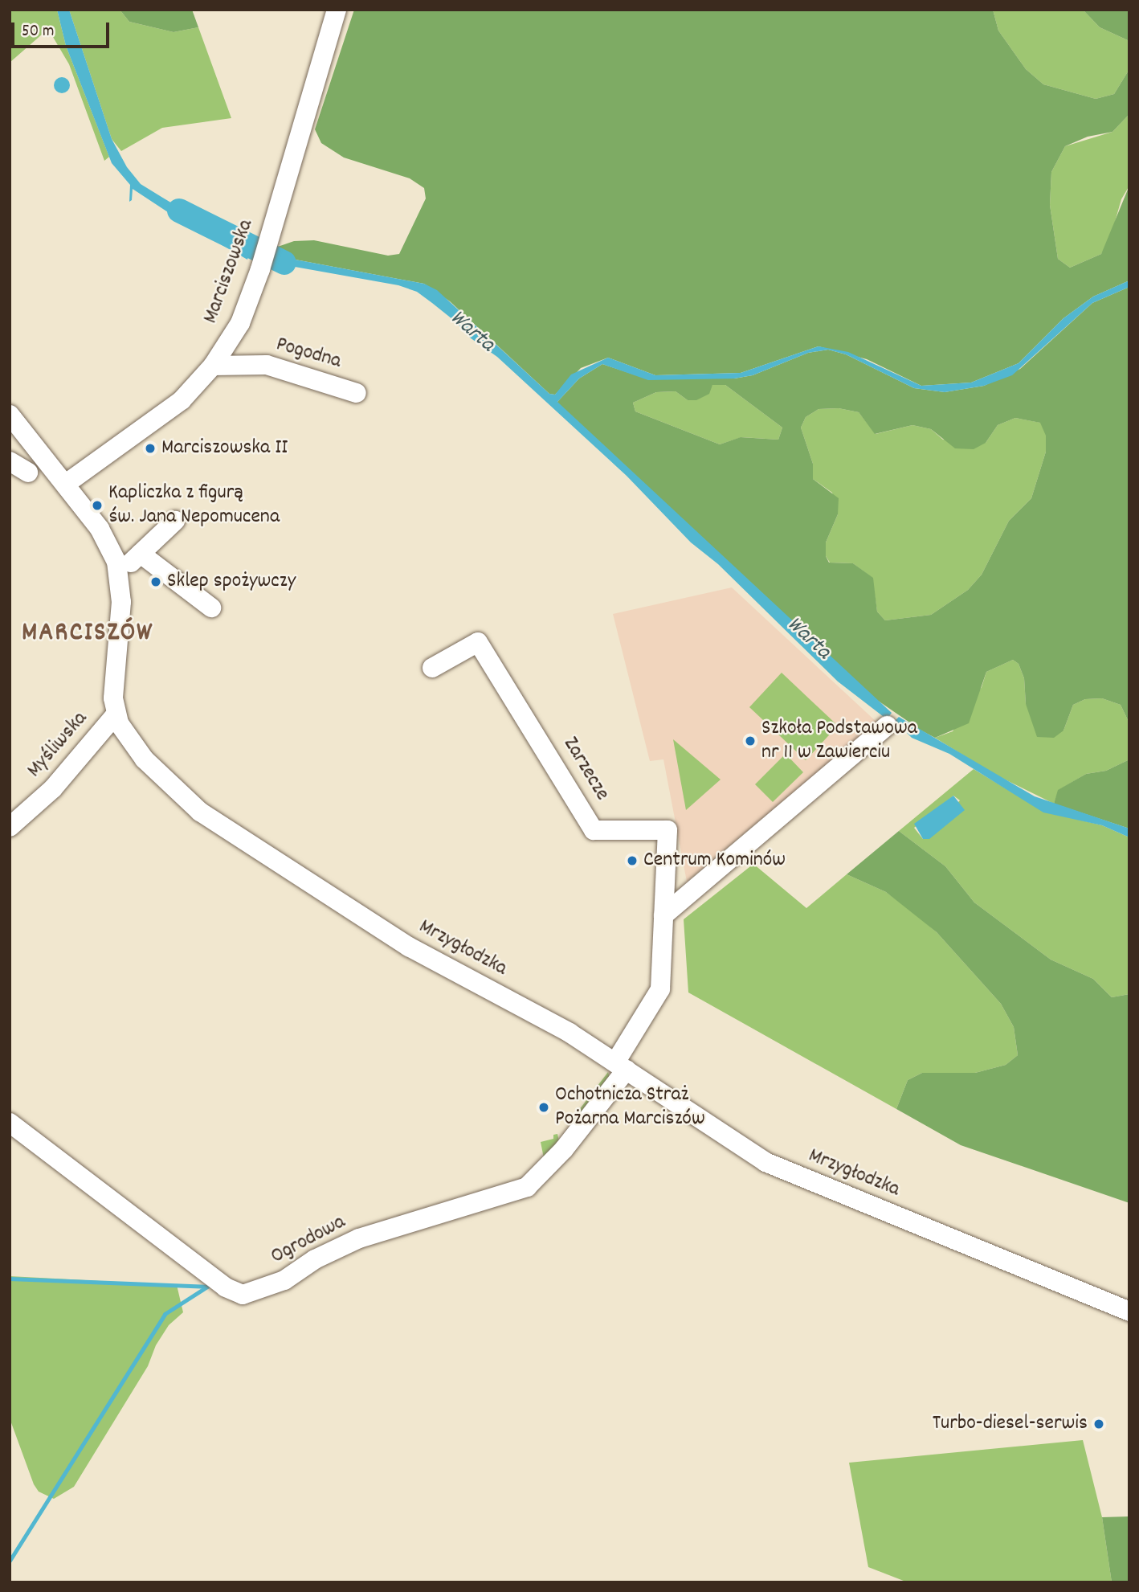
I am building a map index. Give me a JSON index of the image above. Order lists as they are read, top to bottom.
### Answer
{
  "streets": {
    "street": [
      "Marciszowska",
      "Pogodna",
      "Myśliwska",
      "Zarzecze",
      "Mrzygłodzka",
      "Ogrodowa"
    ]
  },
  "crossings": [
    ["Marciszowska", "Pogodna"],
    ["Marciszowska", "Mrzygłodzka"],
    ["Myśliwska", "Mrzygłodzka"],
    ["Mrzygłodzka", "Ogrodowa"]
  ],
  "districts": ["MARCISZÓW"],
  "water": ["Warta"],
  "places": [
    "Marciszowska II",
    "Kapliczka z figurą św. Jana Nepomucena",
    "Sklep spożywczy",
    "Szkoła Podstawowa nr 11 w Zawierciu",
    "Centrum Kominów",
    "Ochotnicza Straż Pożarna Marciszów",
    "Turbo-diesel-serwis"
  ],
  "scale_bar": "50 m"
}
